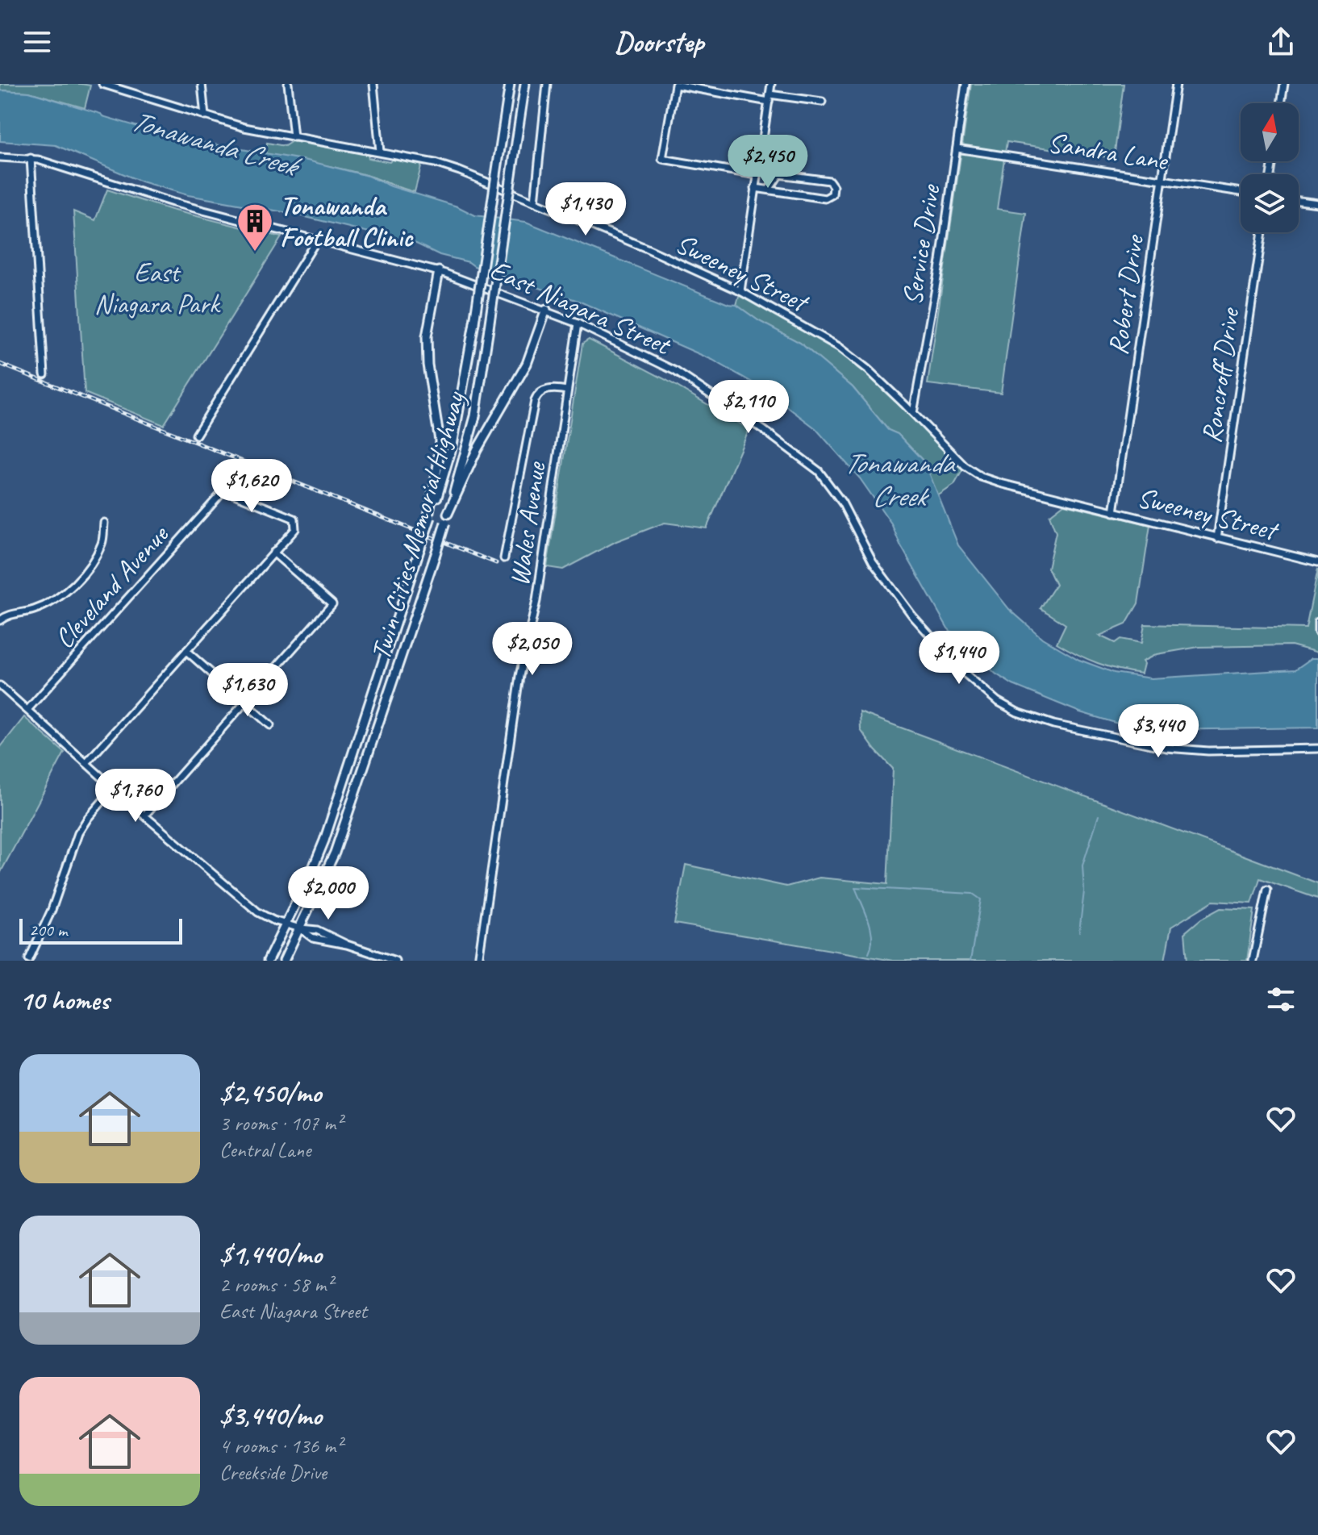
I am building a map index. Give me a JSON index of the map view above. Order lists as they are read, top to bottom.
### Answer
{
  "streets": {
    "main road": ["Twin Cities Memorial Highway"],
    "street": [
      "Sandra Lane",
      "Service Drive",
      "Sweeney Street",
      "Robert Drive",
      "East Niagara Street",
      "Roncroff Drive",
      "Wales Avenue",
      "Cleveland Avenue"
    ]
  },
  "crossings": [
    ["Sandra Lane", "Service Drive"],
    ["Sandra Lane", "Robert Drive"],
    ["Service Drive", "Sweeney Street"],
    ["Sweeney Street", "Robert Drive"],
    ["Sweeney Street", "Roncroff Drive"],
    ["East Niagara Street", "Wales Avenue"]
  ],
  "water": ["Tonawanda Creek"],
  "parks": ["East Niagara Park"],
  "places": {
    "building": ["Tonawanda Football Clinic"]
  },
  "scale_bar": "200 m",
  "north": "top",
  "page": {
    "header": "Doorstep",
    "price": [
      "$2,450",
      "$1,430",
      "$2,110",
      "$1,620",
      "$2,050",
      "$1,440",
      "$1,630",
      "$3,440",
      "$1,760",
      "$2,000"
    ],
    "scale": "200 m",
    "heading": "10 homes",
    "list": [
      {
        "name": "$2,450/mo",
        "note": "3 rooms · 107 m² · Central Lane"
      },
      {
        "name": "$1,440/mo",
        "note": "2 rooms · 58 m² · East Niagara Street"
      },
      {
        "name": "$3,440/mo",
        "note": "4 rooms · 136 m² · Creekside Drive"
      }
    ]
  }
}
